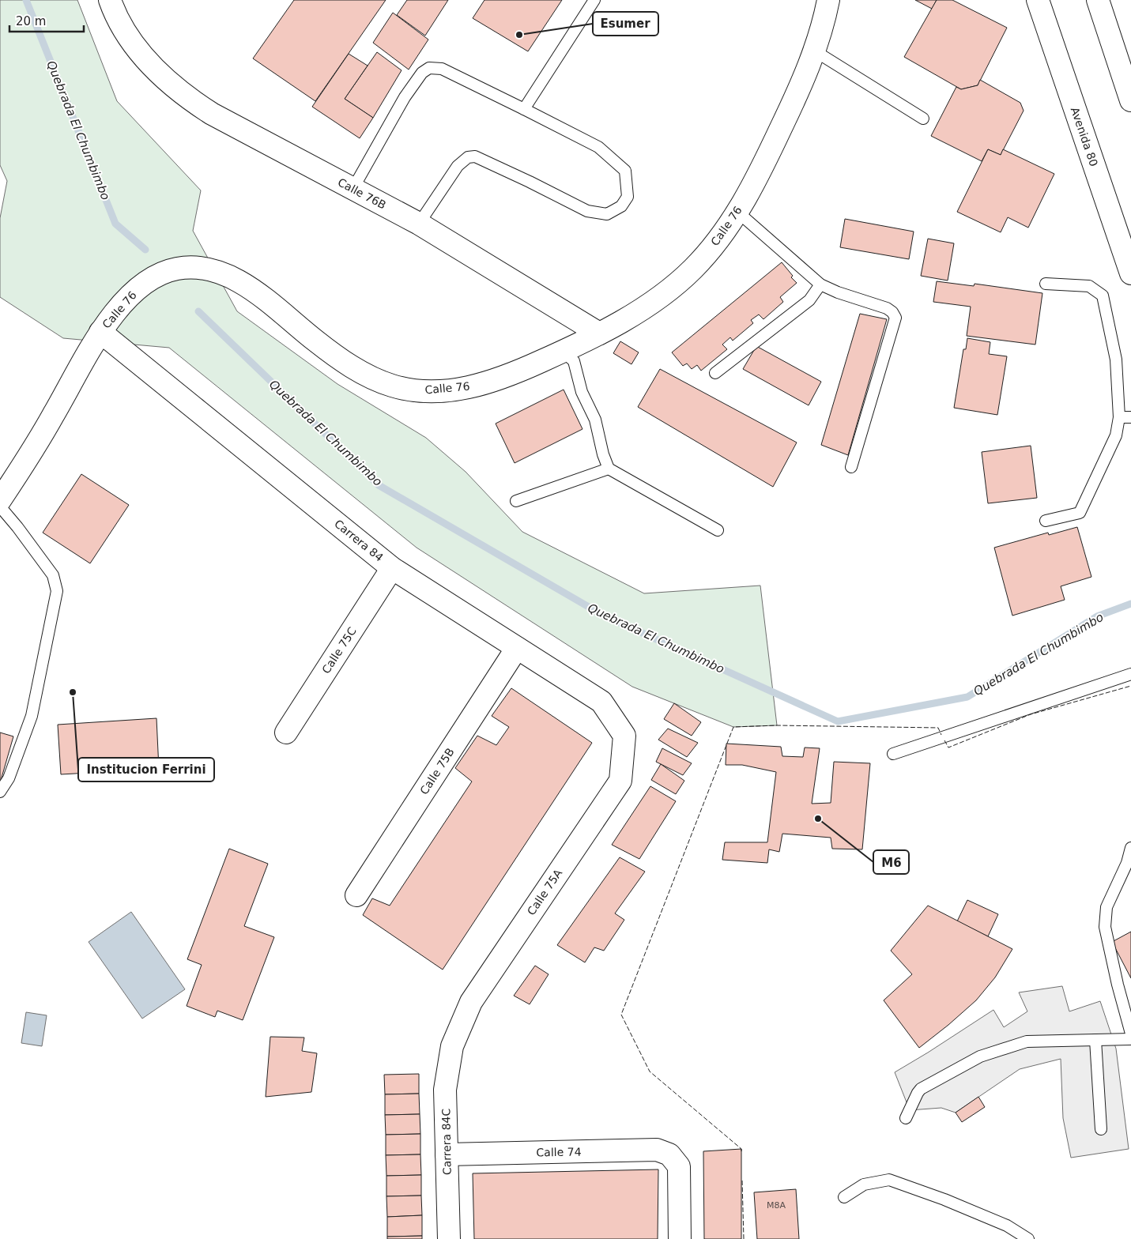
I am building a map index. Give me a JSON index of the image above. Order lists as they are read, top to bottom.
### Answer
{
  "streets": {
    "street": [
      "Avenida 80",
      "Calle 76B",
      "Calle 76",
      "Carrera 84",
      "Calle 75C",
      "Calle 75B",
      "Calle 75A",
      "Carrera 84C",
      "Calle 74"
    ]
  },
  "crossings": [
    ["Calle 76B", "Calle 76"],
    ["Calle 76", "Carrera 84"],
    ["Carrera 84", "Calle 75C"],
    ["Carrera 84", "Calle 75B"],
    ["Carrera 84", "Calle 75A"],
    ["Calle 75A", "Carrera 84C"],
    ["Carrera 84C", "Calle 74"]
  ],
  "water": ["Quebrada El Chumbimbo"],
  "places": ["Esumer", "Institucion Ferrini", "M6"],
  "house_numbers": ["M8A"],
  "scale_bar": "20 m"
}
